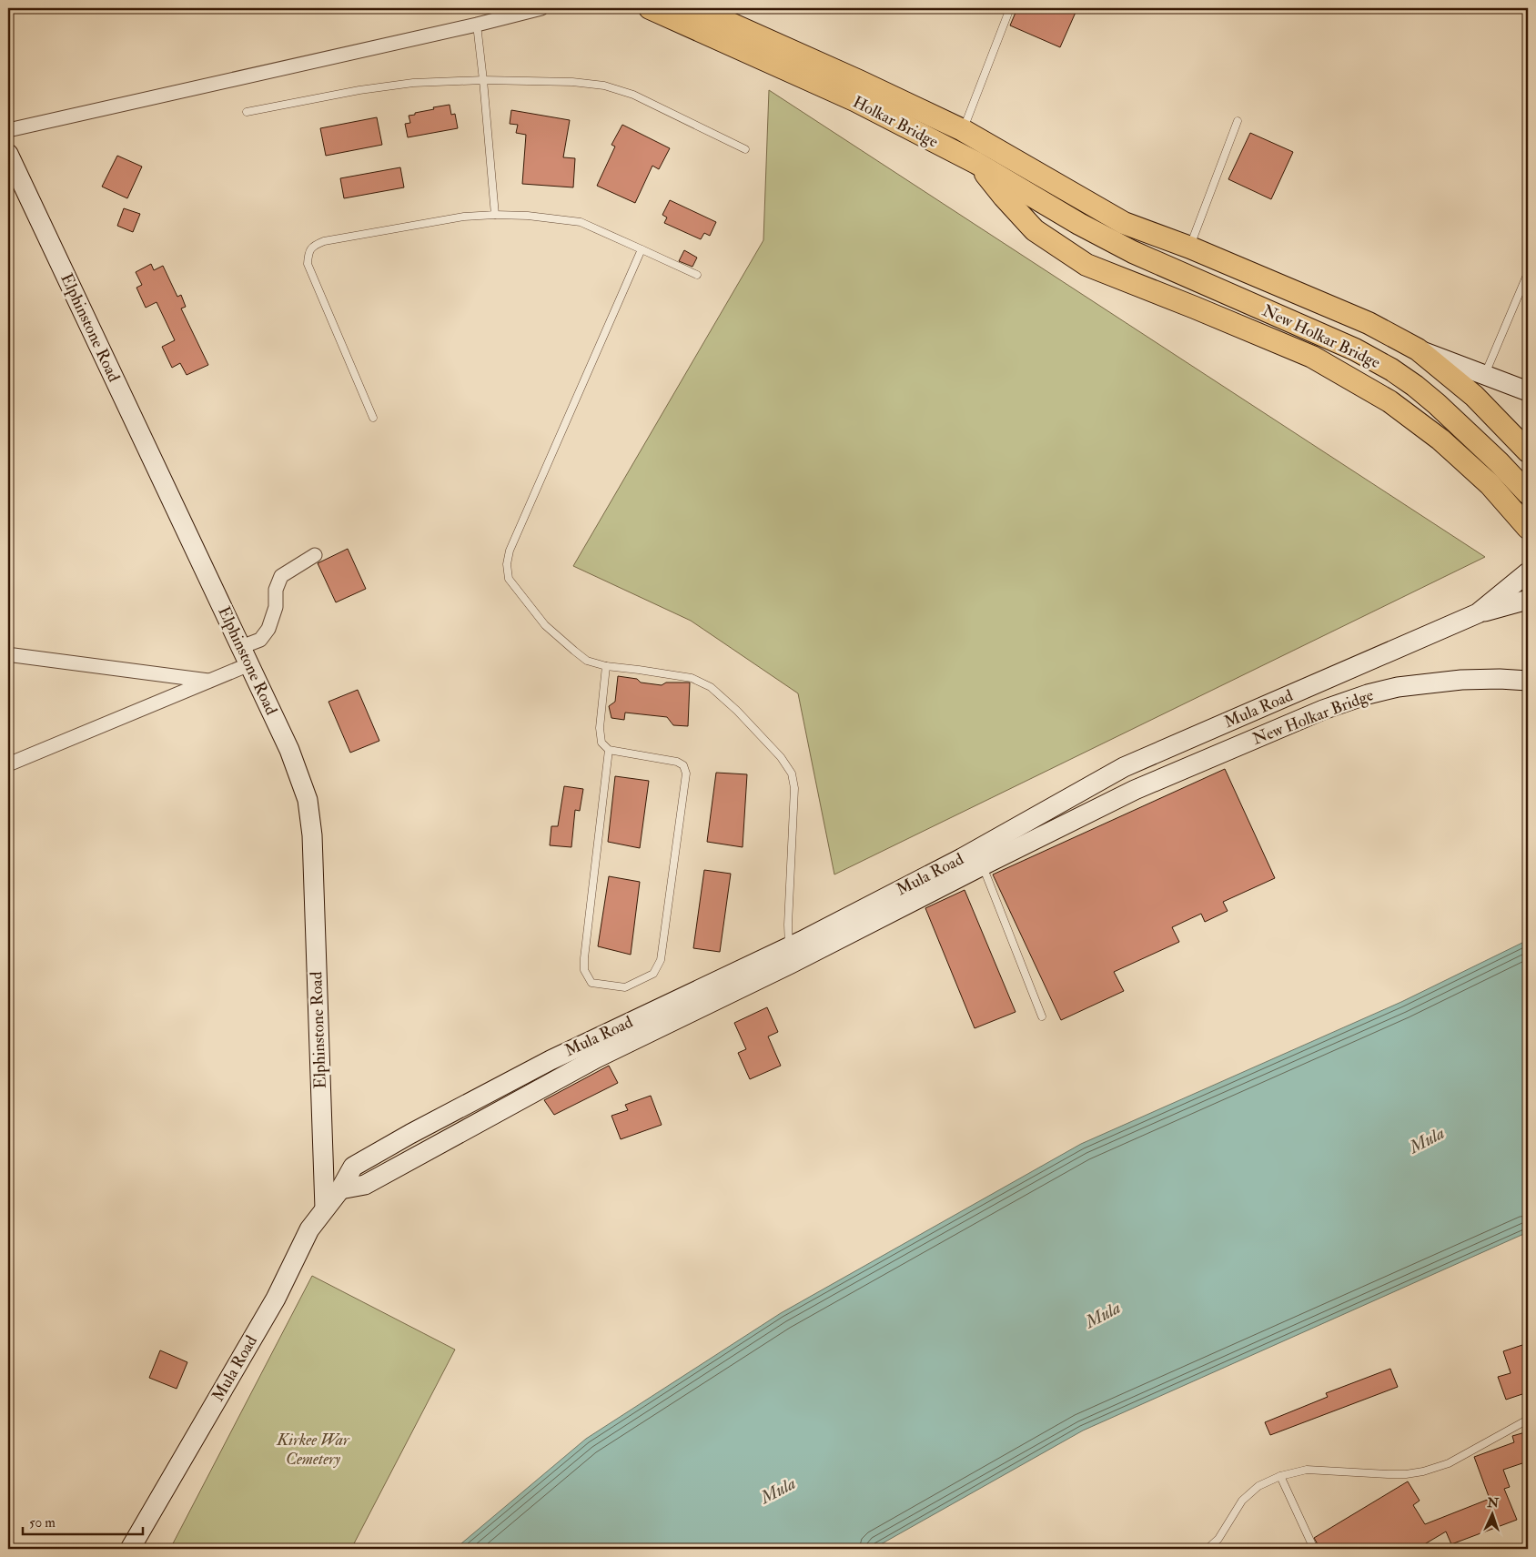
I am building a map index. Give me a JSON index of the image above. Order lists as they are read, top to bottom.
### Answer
{
  "streets": {
    "main road": [
      "Holkar Bridge",
      "Elphinstone Road",
      "New Holkar Bridge",
      "Mula Road"
    ]
  },
  "crossings": [
    ["Holkar Bridge", "New Holkar Bridge"],
    ["Elphinstone Road", "Mula Road"],
    ["New Holkar Bridge", "Mula Road"]
  ],
  "water": ["Mula"],
  "parks": ["Kirkee War Cemetery"],
  "scale_bar": "50 m",
  "north": "top"
}
